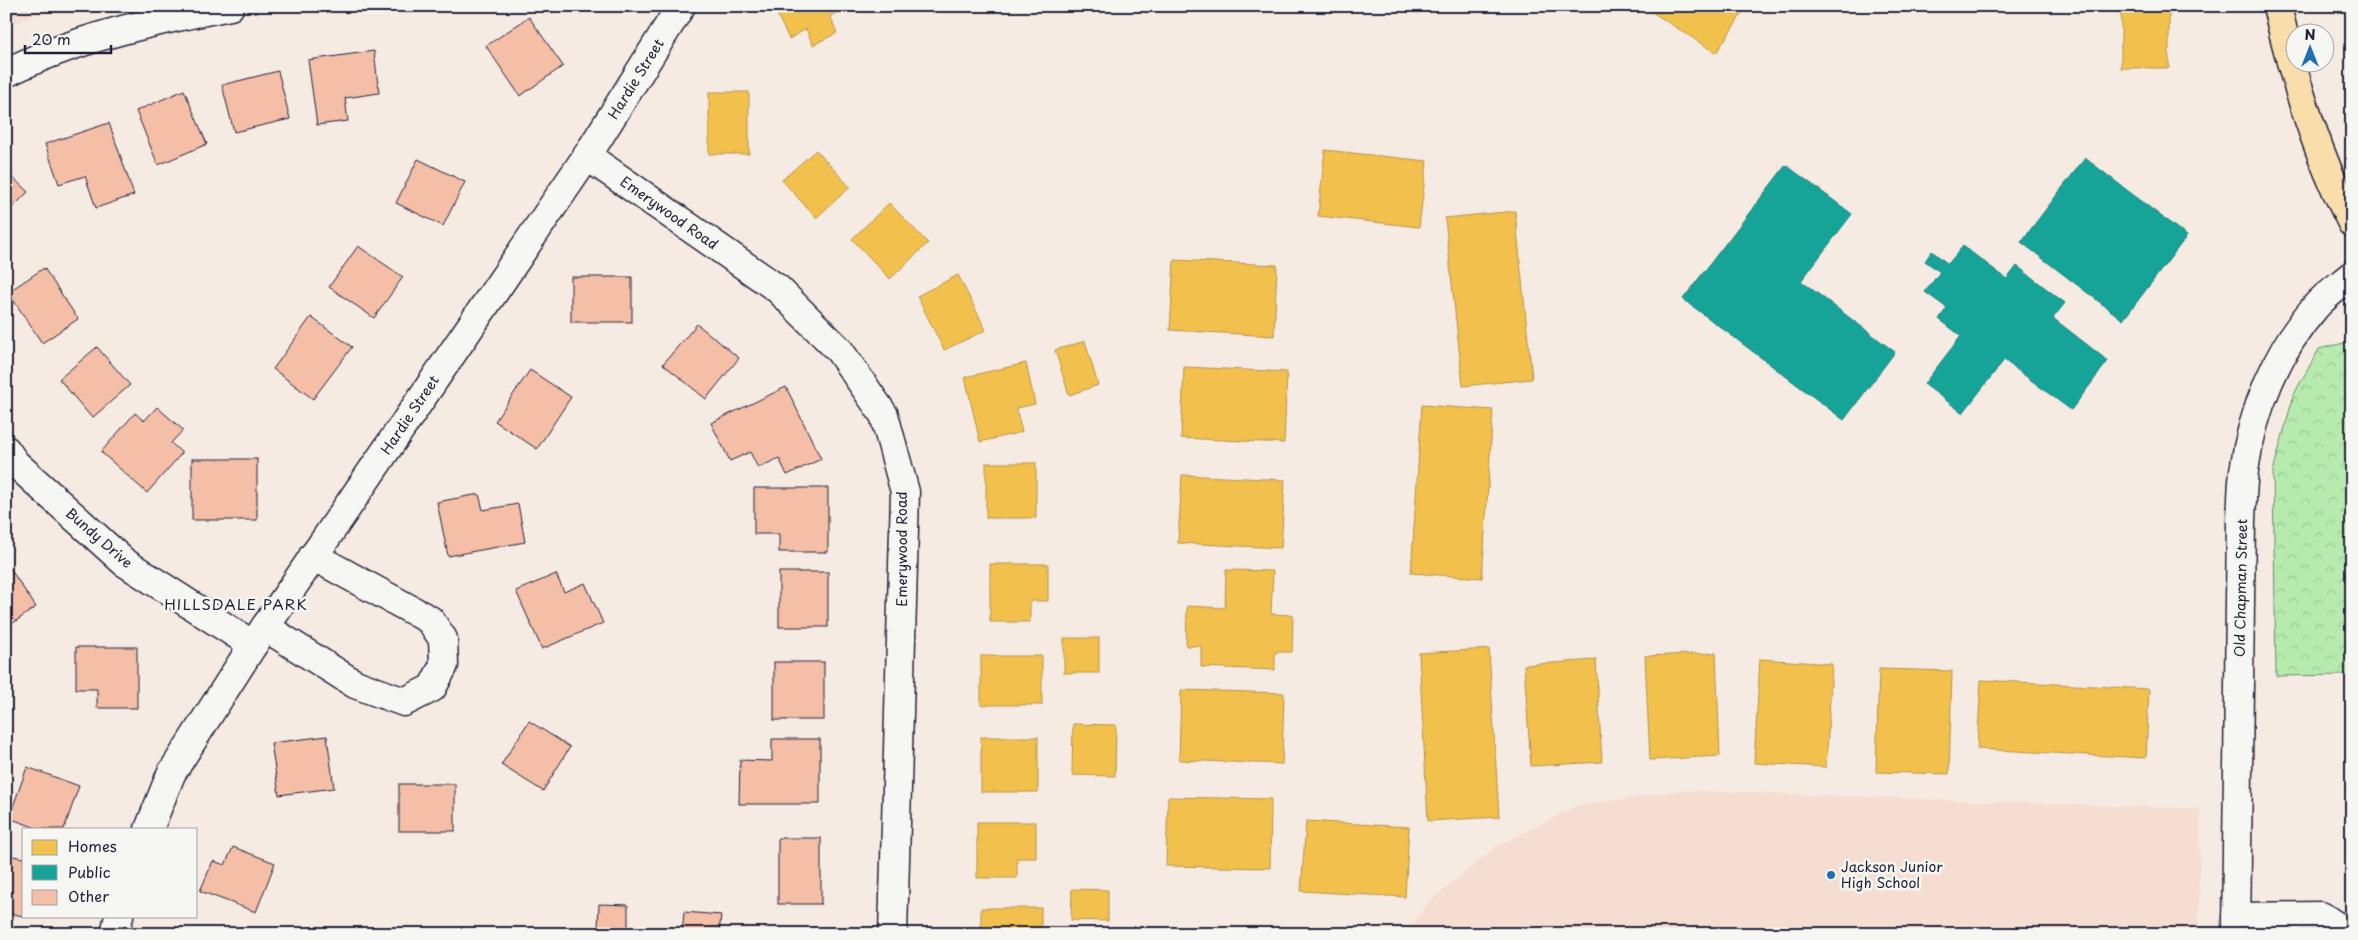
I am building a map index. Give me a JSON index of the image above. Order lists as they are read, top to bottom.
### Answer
{
  "streets": {
    "street": [
      "Hardie Street",
      "Emerywood Road",
      "Bundy Drive",
      "Old Chapman Street"
    ]
  },
  "crossings": [
    ["Hardie Street", "Emerywood Road"],
    ["Hardie Street", "Bundy Drive"]
  ],
  "districts": ["HILLSDALE PARK"],
  "places": ["Jackson Junior High School"],
  "legend": ["Homes", "Public", "Other"],
  "scale_bar": "20 m",
  "north": "top"
}
